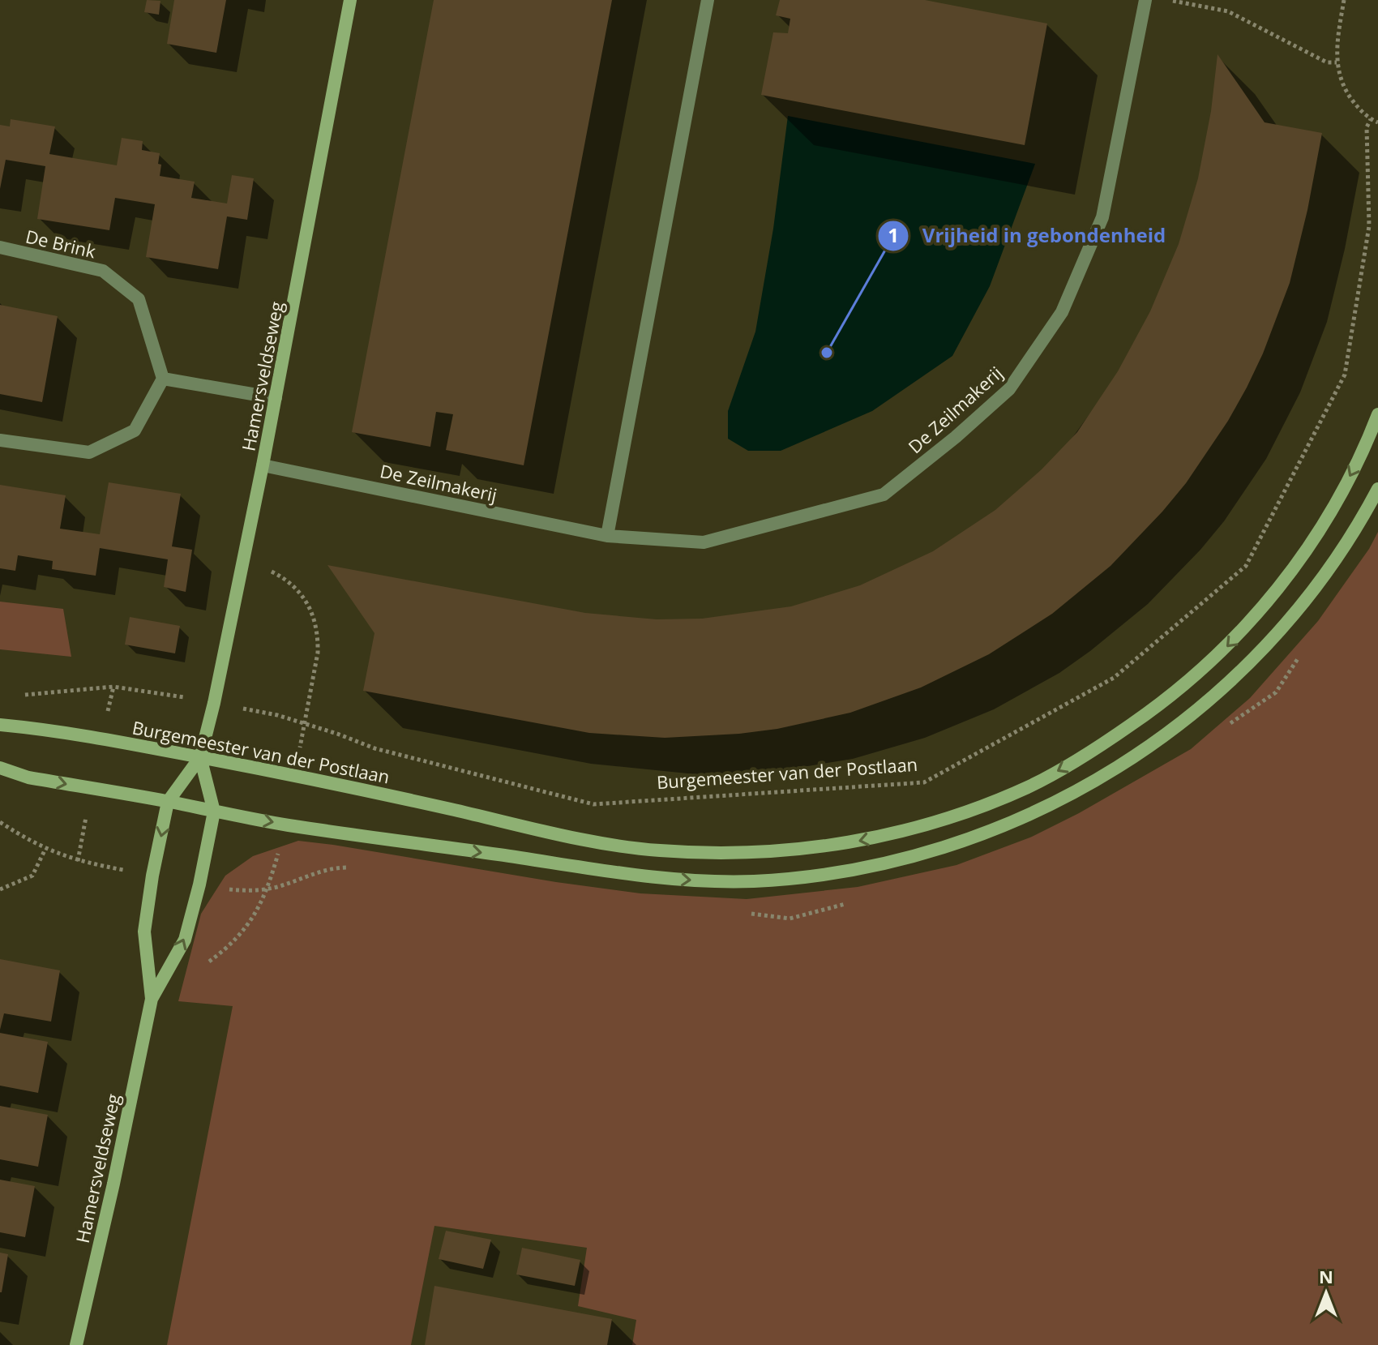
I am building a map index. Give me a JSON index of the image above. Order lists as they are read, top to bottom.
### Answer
{
  "streets": {
    "street": [
      "De Brink",
      "Hamersveldseweg",
      "De Zeilmakerij",
      "Burgemeester van der Postlaan"
    ]
  },
  "crossings": [
    ["Hamersveldseweg", "De Zeilmakerij"],
    ["Hamersveldseweg", "Burgemeester van der Postlaan"]
  ],
  "one_way": ["Burgemeester van der Postlaan"],
  "places": ["Vrijheid in gebondenheid"],
  "north": "top"
}
